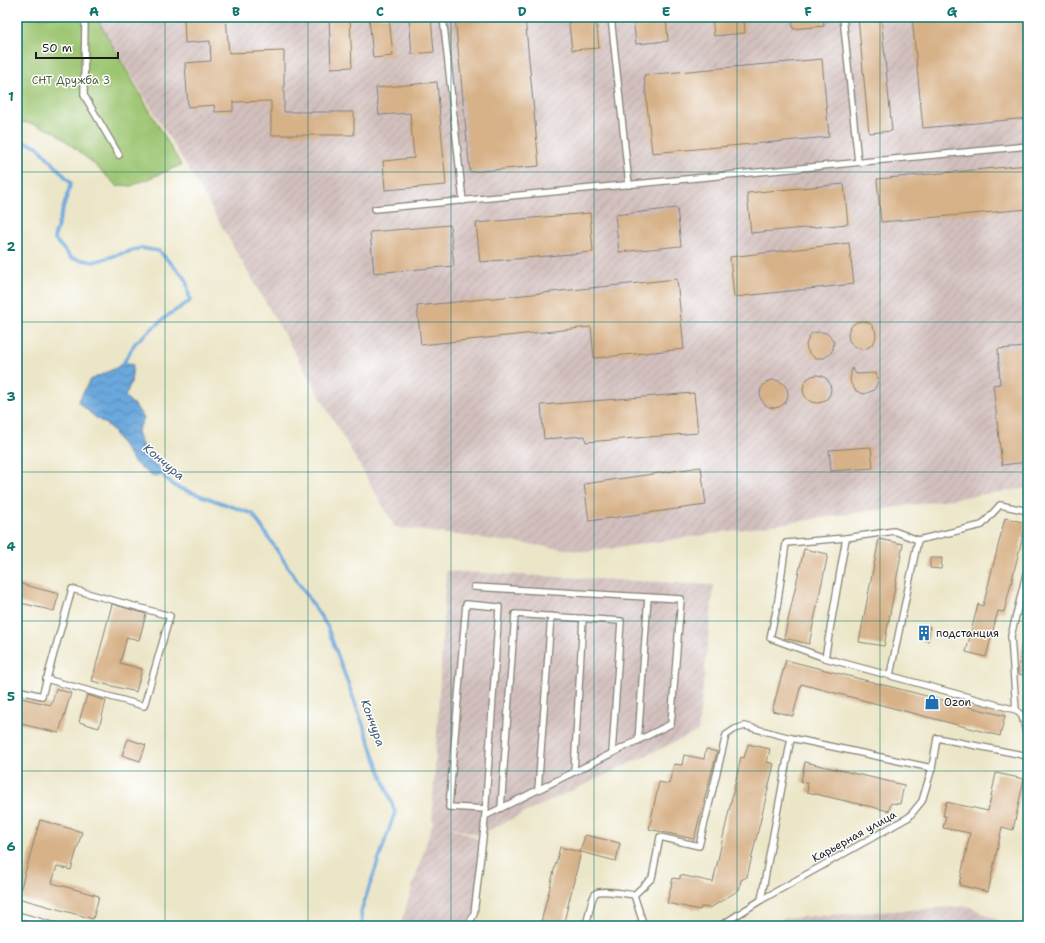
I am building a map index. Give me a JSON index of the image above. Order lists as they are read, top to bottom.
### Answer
{
  "streets": {
    "lane": ["Карьерная улица"]
  },
  "water": ["Кончура"],
  "parks": ["СНТ Дружба 3"],
  "places": {
    "building": ["подстанция"],
    "shop": ["Ozon"]
  },
  "scale_bar": "50 m",
  "grid": {
    "columns": [
      "A",
      "B",
      "C",
      "D",
      "E",
      "F",
      "G"
    ],
    "rows": [
      "1",
      "2",
      "3",
      "4",
      "5",
      "6"
    ]
  }
}
